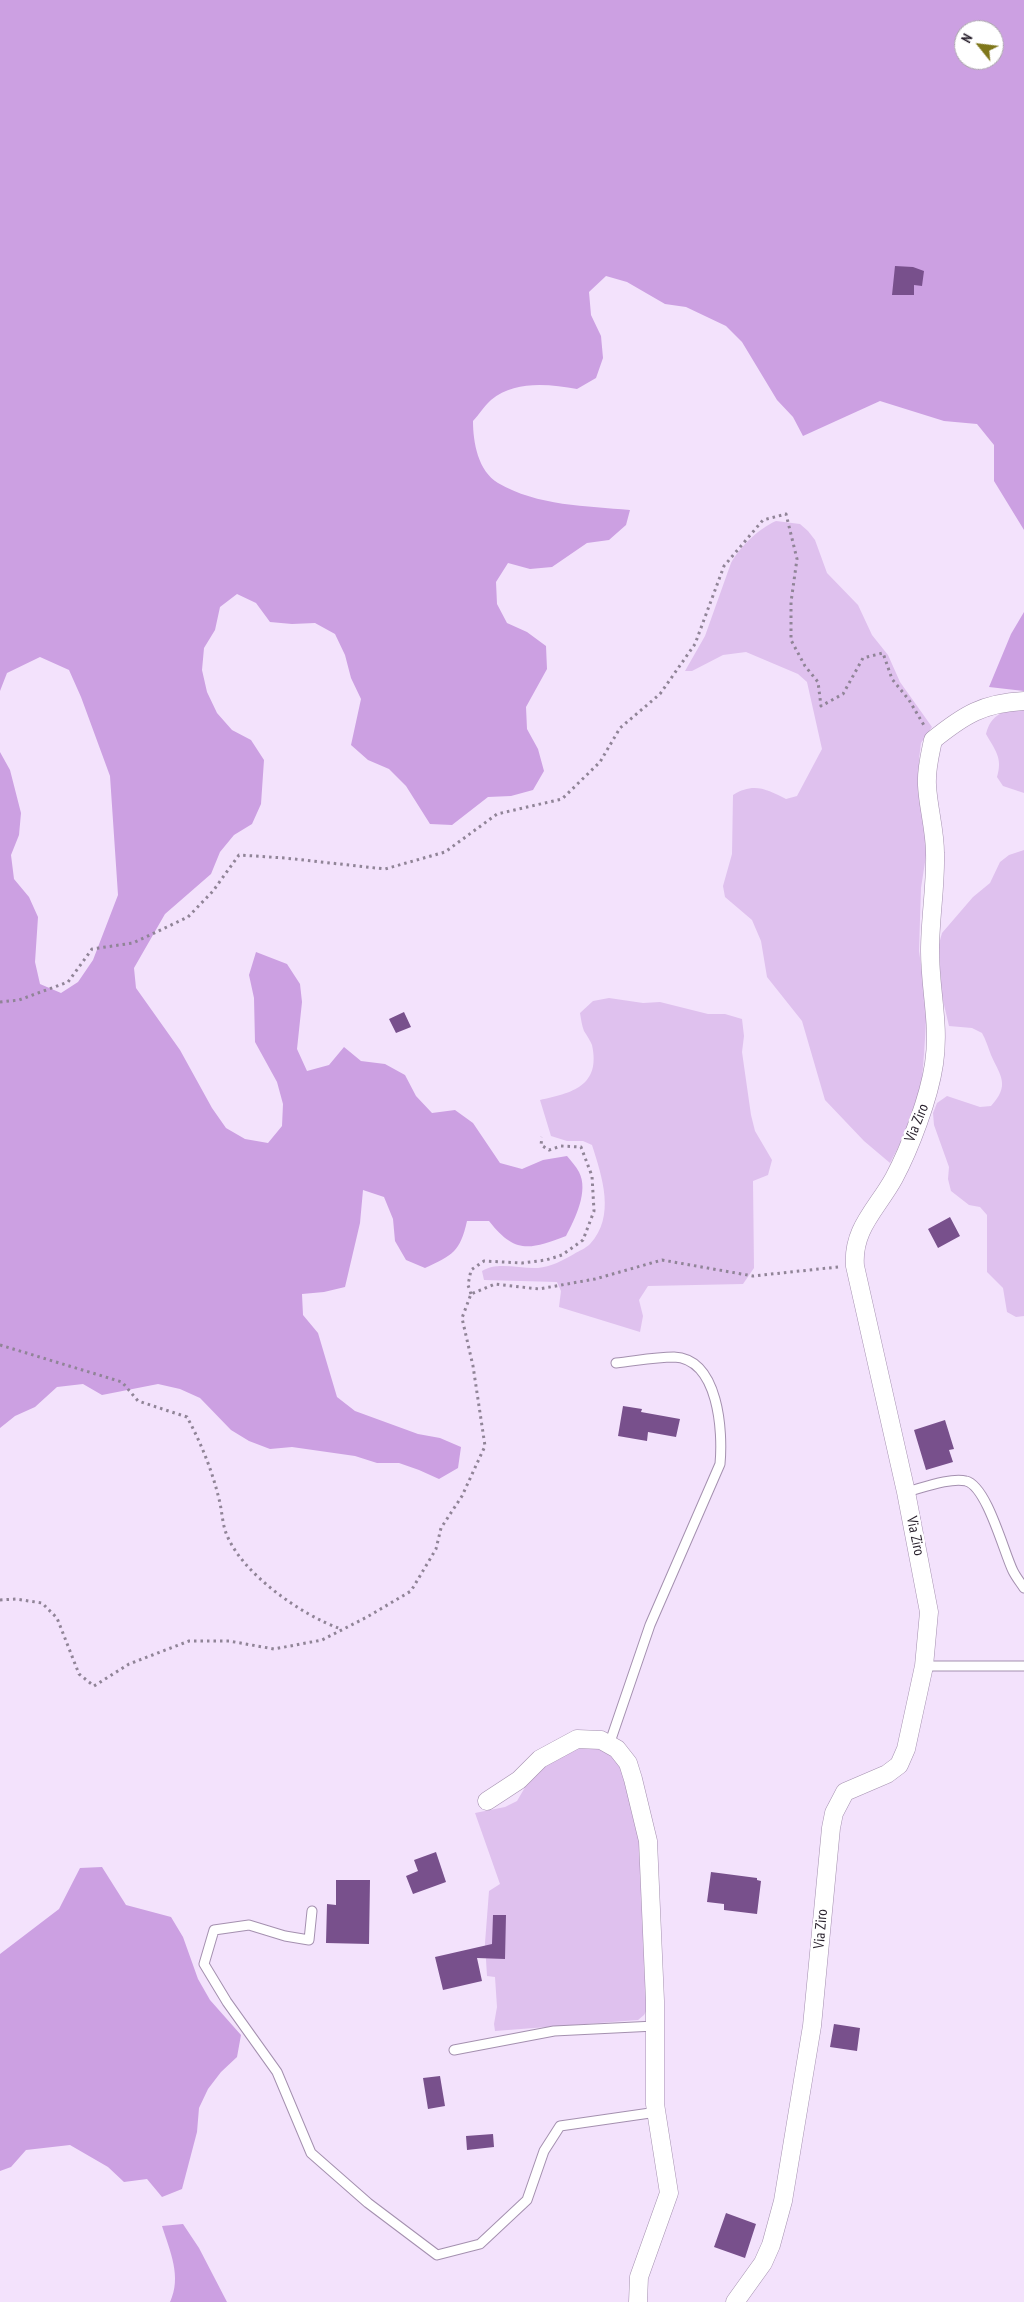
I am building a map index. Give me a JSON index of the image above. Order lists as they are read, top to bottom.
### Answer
{
  "streets": {
    "street": ["Via Ziro"]
  },
  "north": "top left"
}
